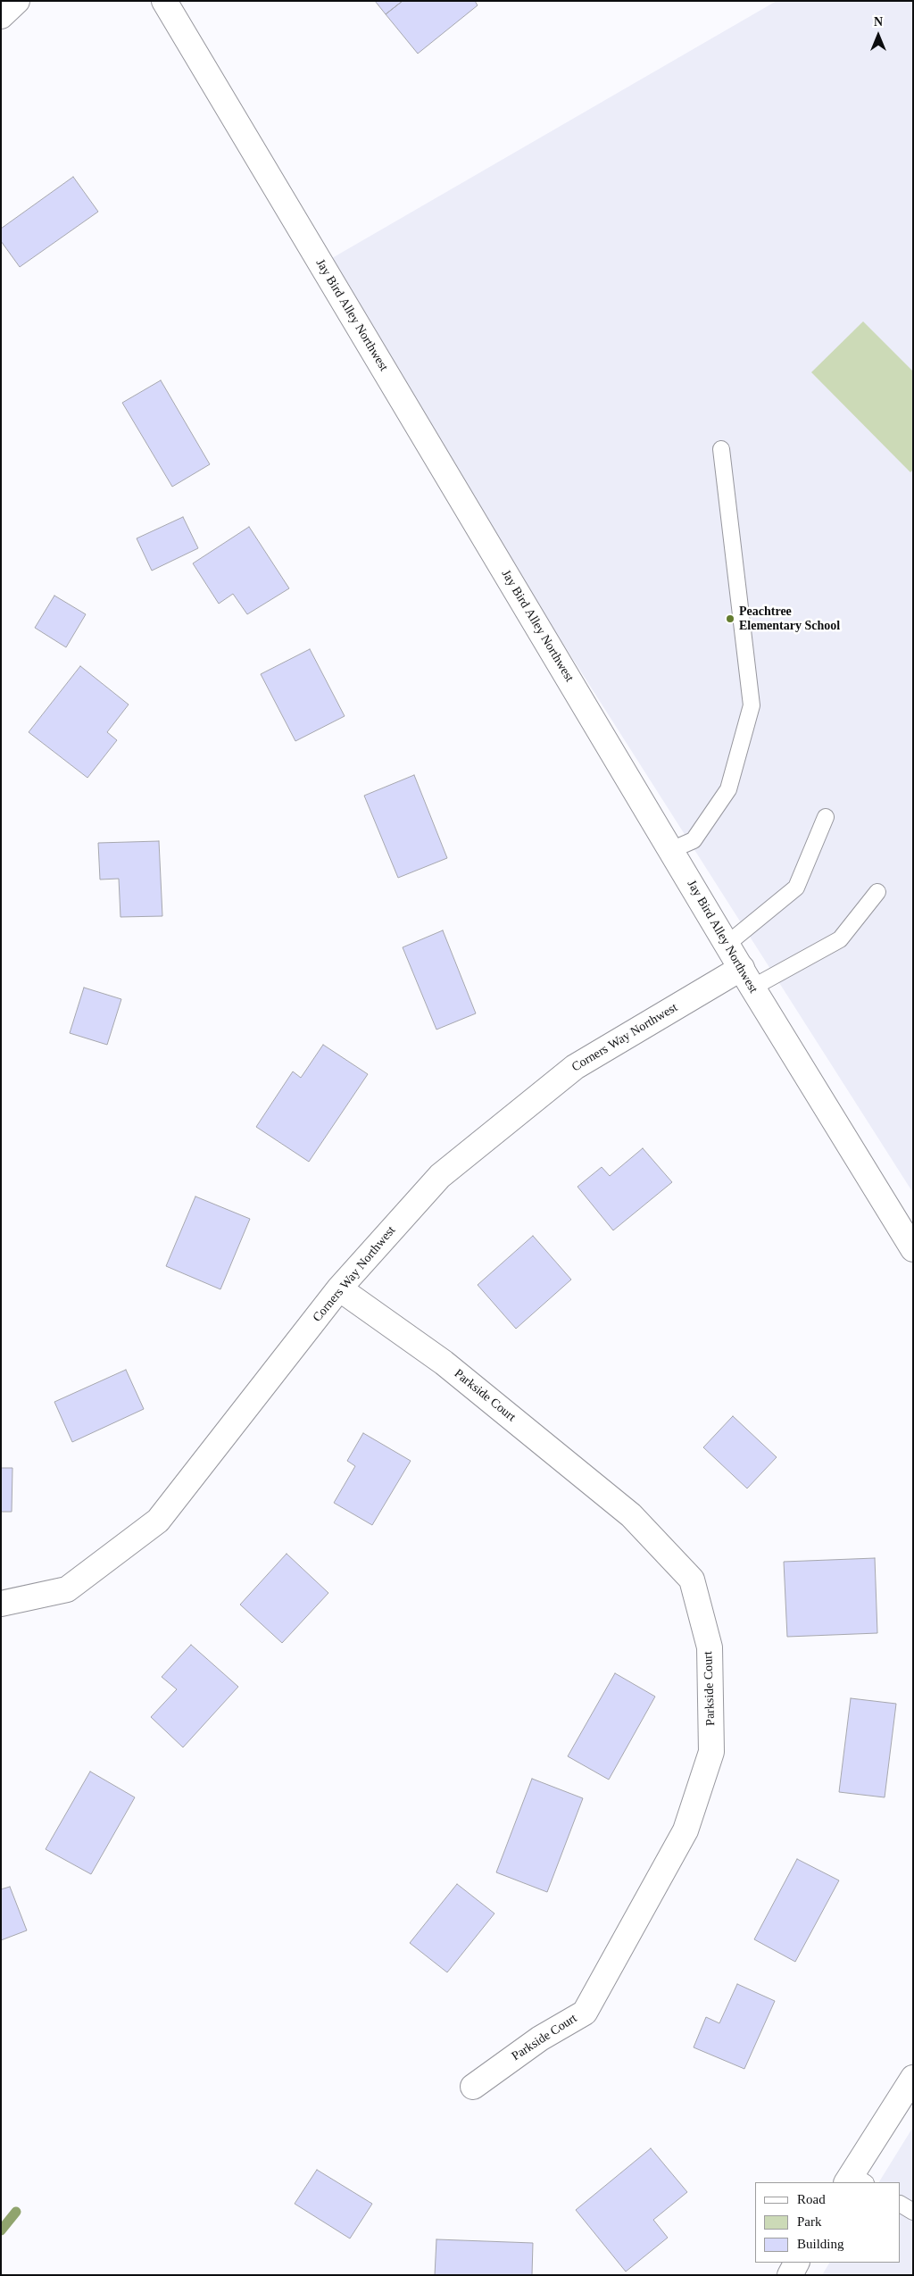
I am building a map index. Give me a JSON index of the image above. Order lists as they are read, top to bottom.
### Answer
{
  "streets": {
    "street": ["Jay Bird Alley Northwest", "Corners Way Northwest", "Parkside Court"]
  },
  "crossings": [
    ["Jay Bird Alley Northwest", "Corners Way Northwest"],
    ["Corners Way Northwest", "Parkside Court"]
  ],
  "places": ["Peachtree Elementary School"],
  "legend": ["Road", "Park", "Building"],
  "north": "top"
}
